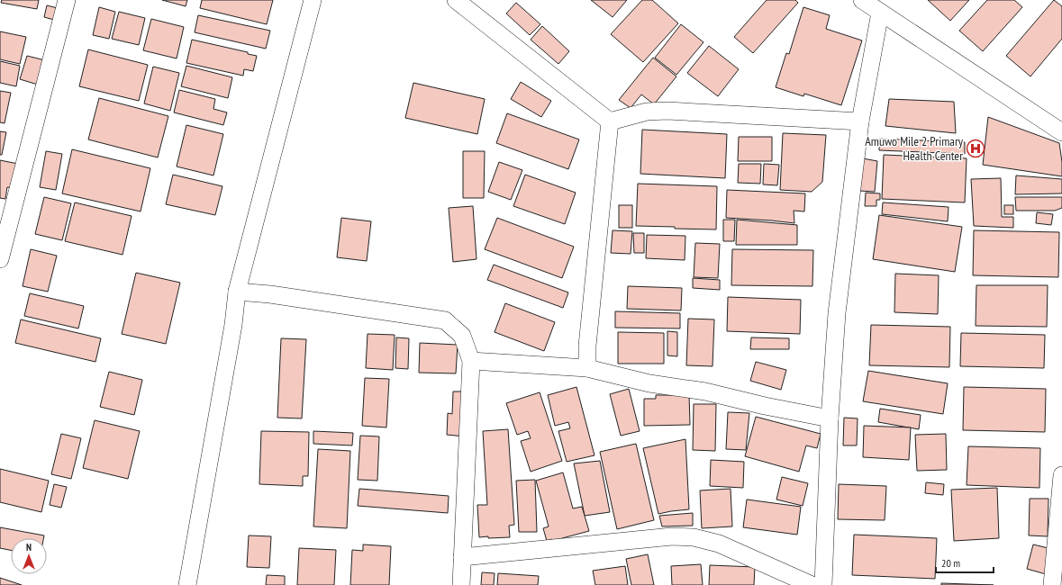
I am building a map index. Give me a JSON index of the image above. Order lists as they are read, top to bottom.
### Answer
{
  "places": {
    "hospital": ["Amuwo Mile 2 Primary Health Center"]
  },
  "scale_bar": "20 m",
  "north": "top"
}
